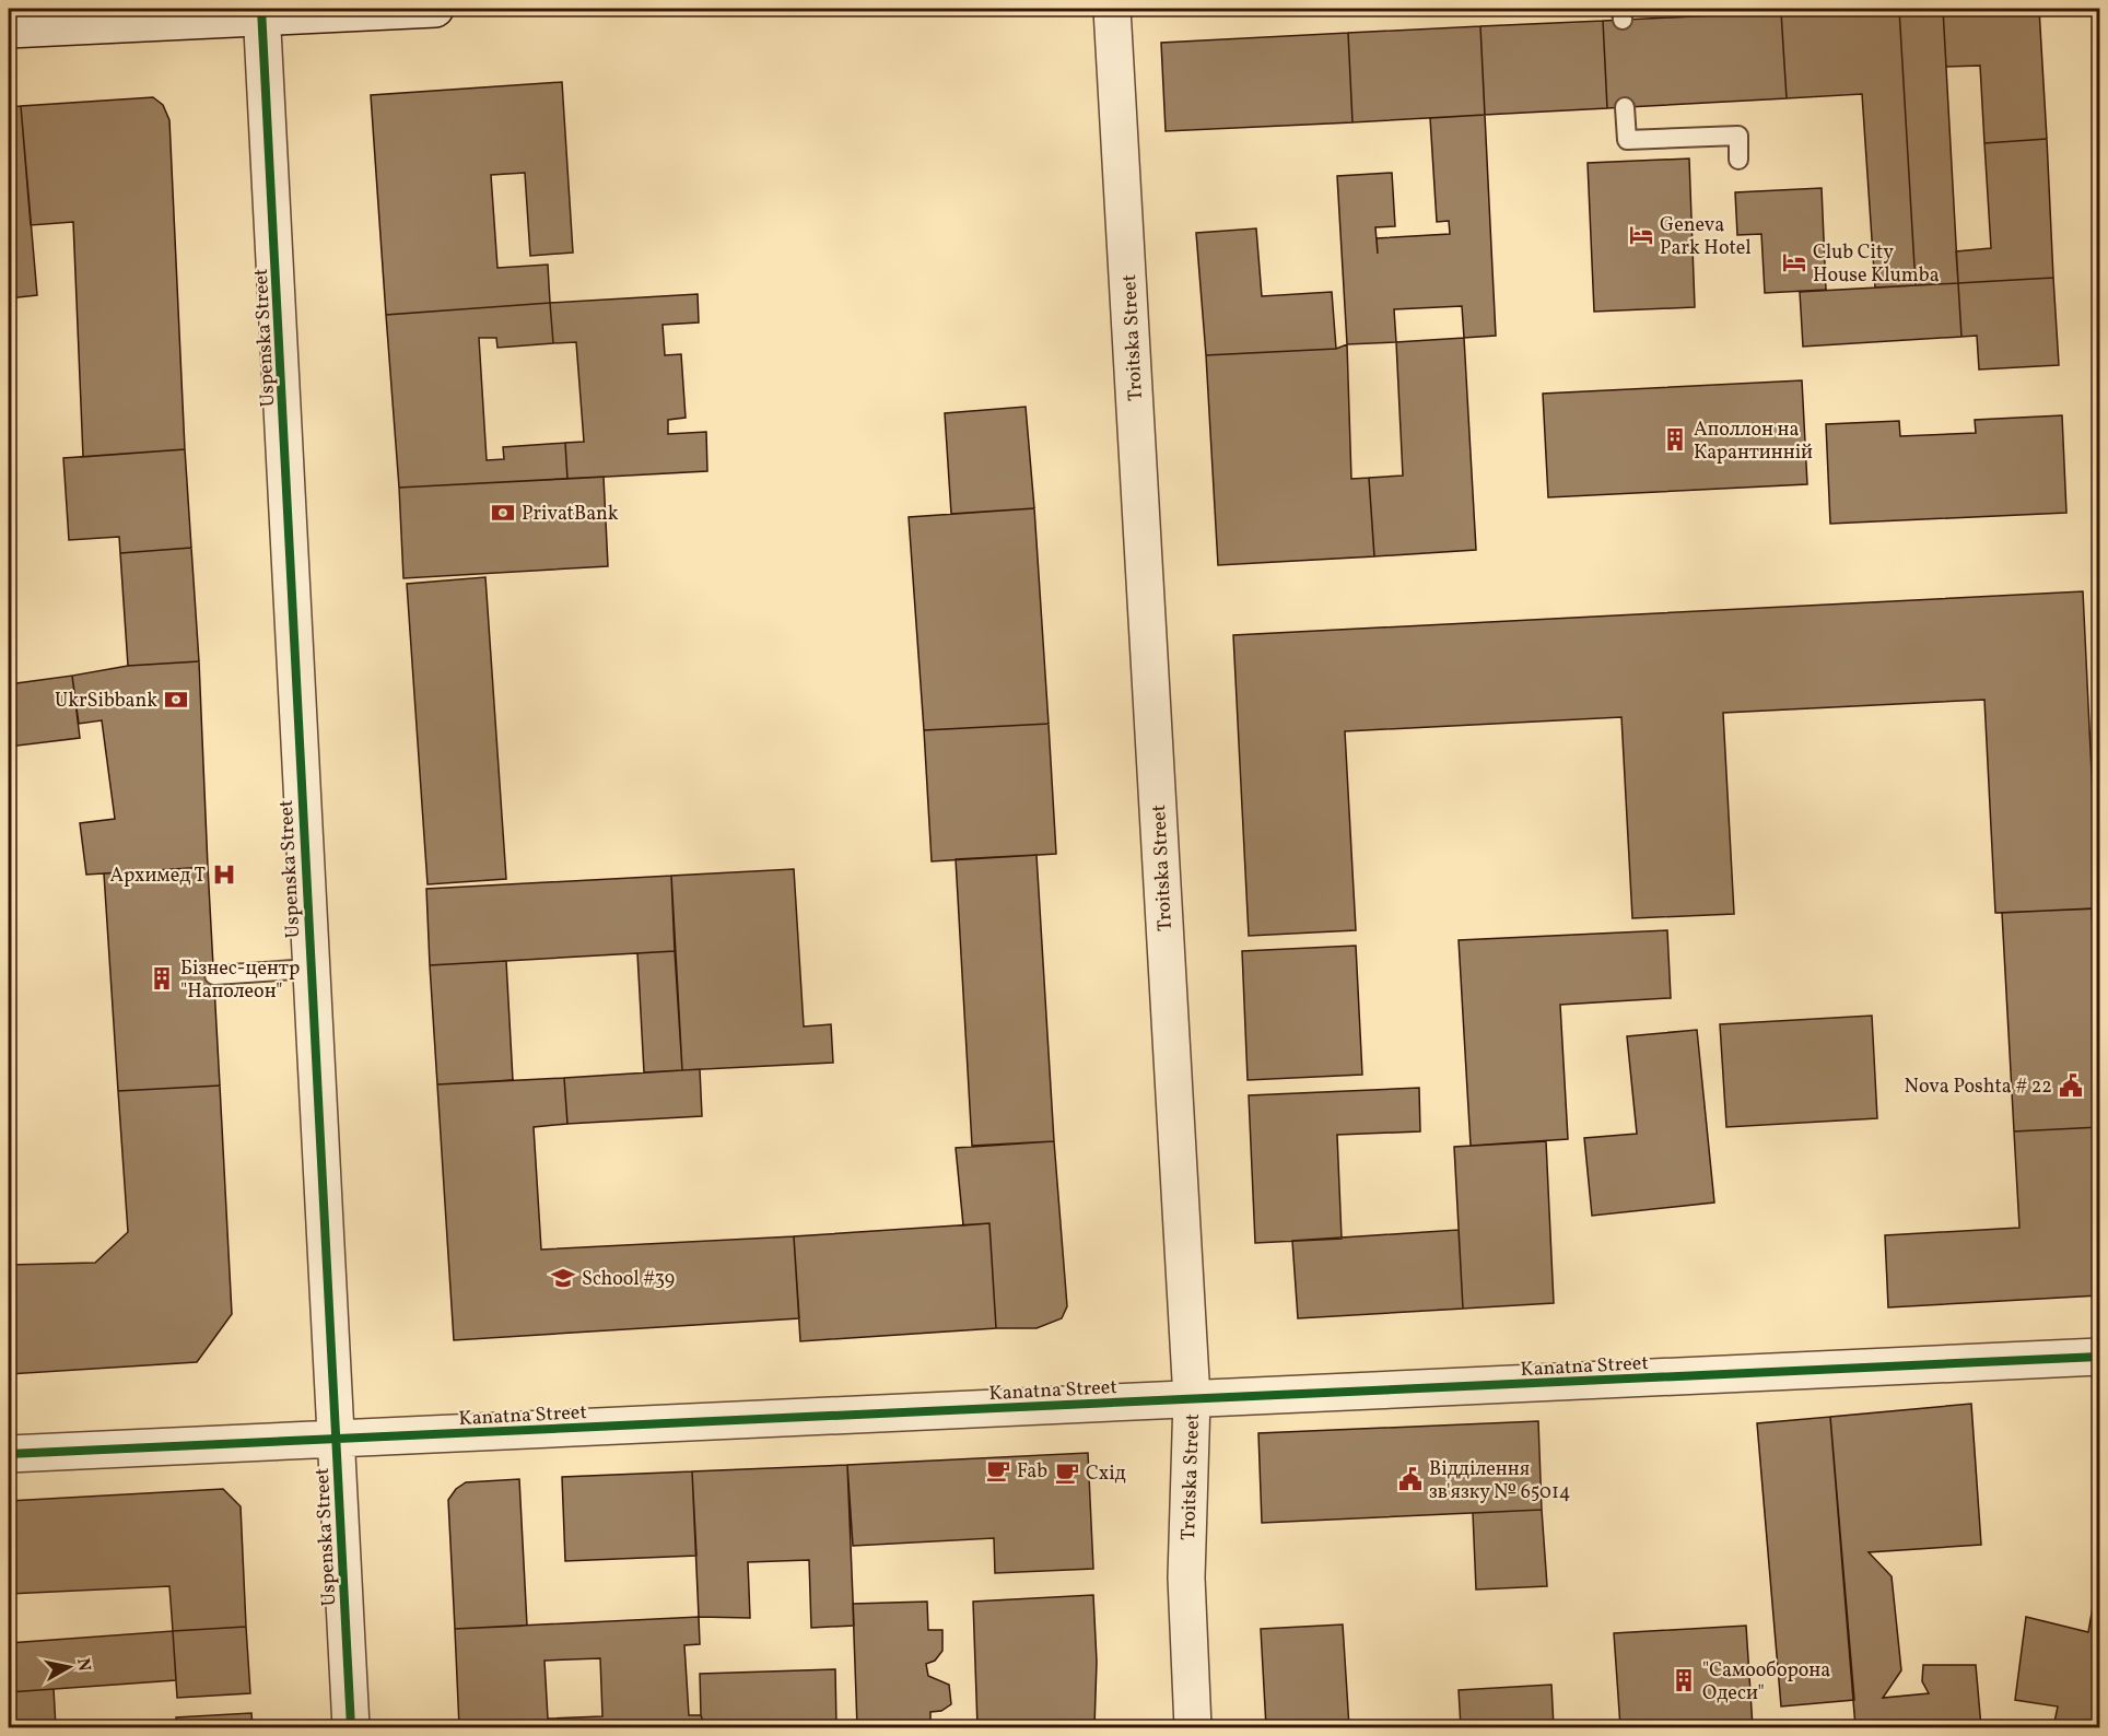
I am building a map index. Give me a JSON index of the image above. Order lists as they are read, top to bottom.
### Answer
{
  "streets": {
    "street": ["Uspenska Street", "Troitska Street", "Kanatna Street"]
  },
  "crossings": [
    ["Uspenska Street", "Kanatna Street"],
    ["Troitska Street", "Kanatna Street"]
  ],
  "places": {
    "hotel": ["Geneva Park Hotel", "Club City House Klumba"],
    "building": ["Аполлон на Карантинній", "Бізнес-центр \"Наполеон\"", "\"Самооборона Одеси\""],
    "bank": ["PrivatBank", "UkrSibbank"],
    "hospital": ["Архимед Т"],
    "public building": ["Nova Poshta # 22", "Відділення зв'язку № 65014"],
    "school or university": ["School #39"],
    "cafe": ["Fab", "Схiд"]
  },
  "north": "right"
}
